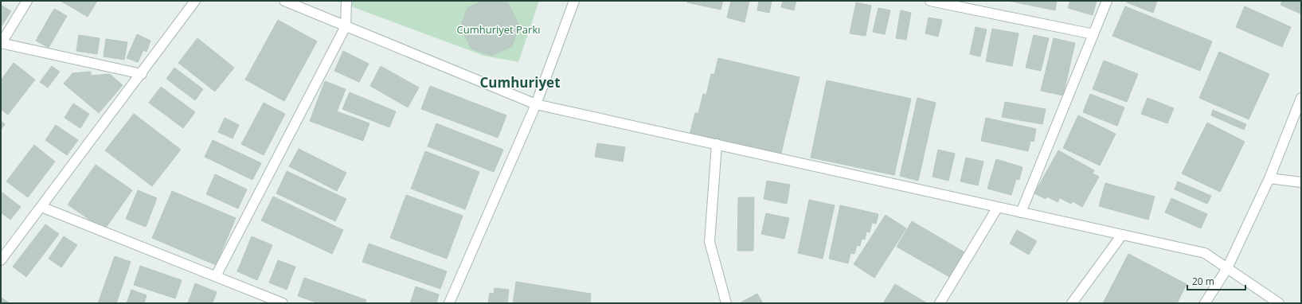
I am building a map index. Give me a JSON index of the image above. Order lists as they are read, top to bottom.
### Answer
{
  "districts": ["Cumhuriyet"],
  "parks": ["Cumhuriyet Parkı"],
  "scale_bar": "20 m"
}
